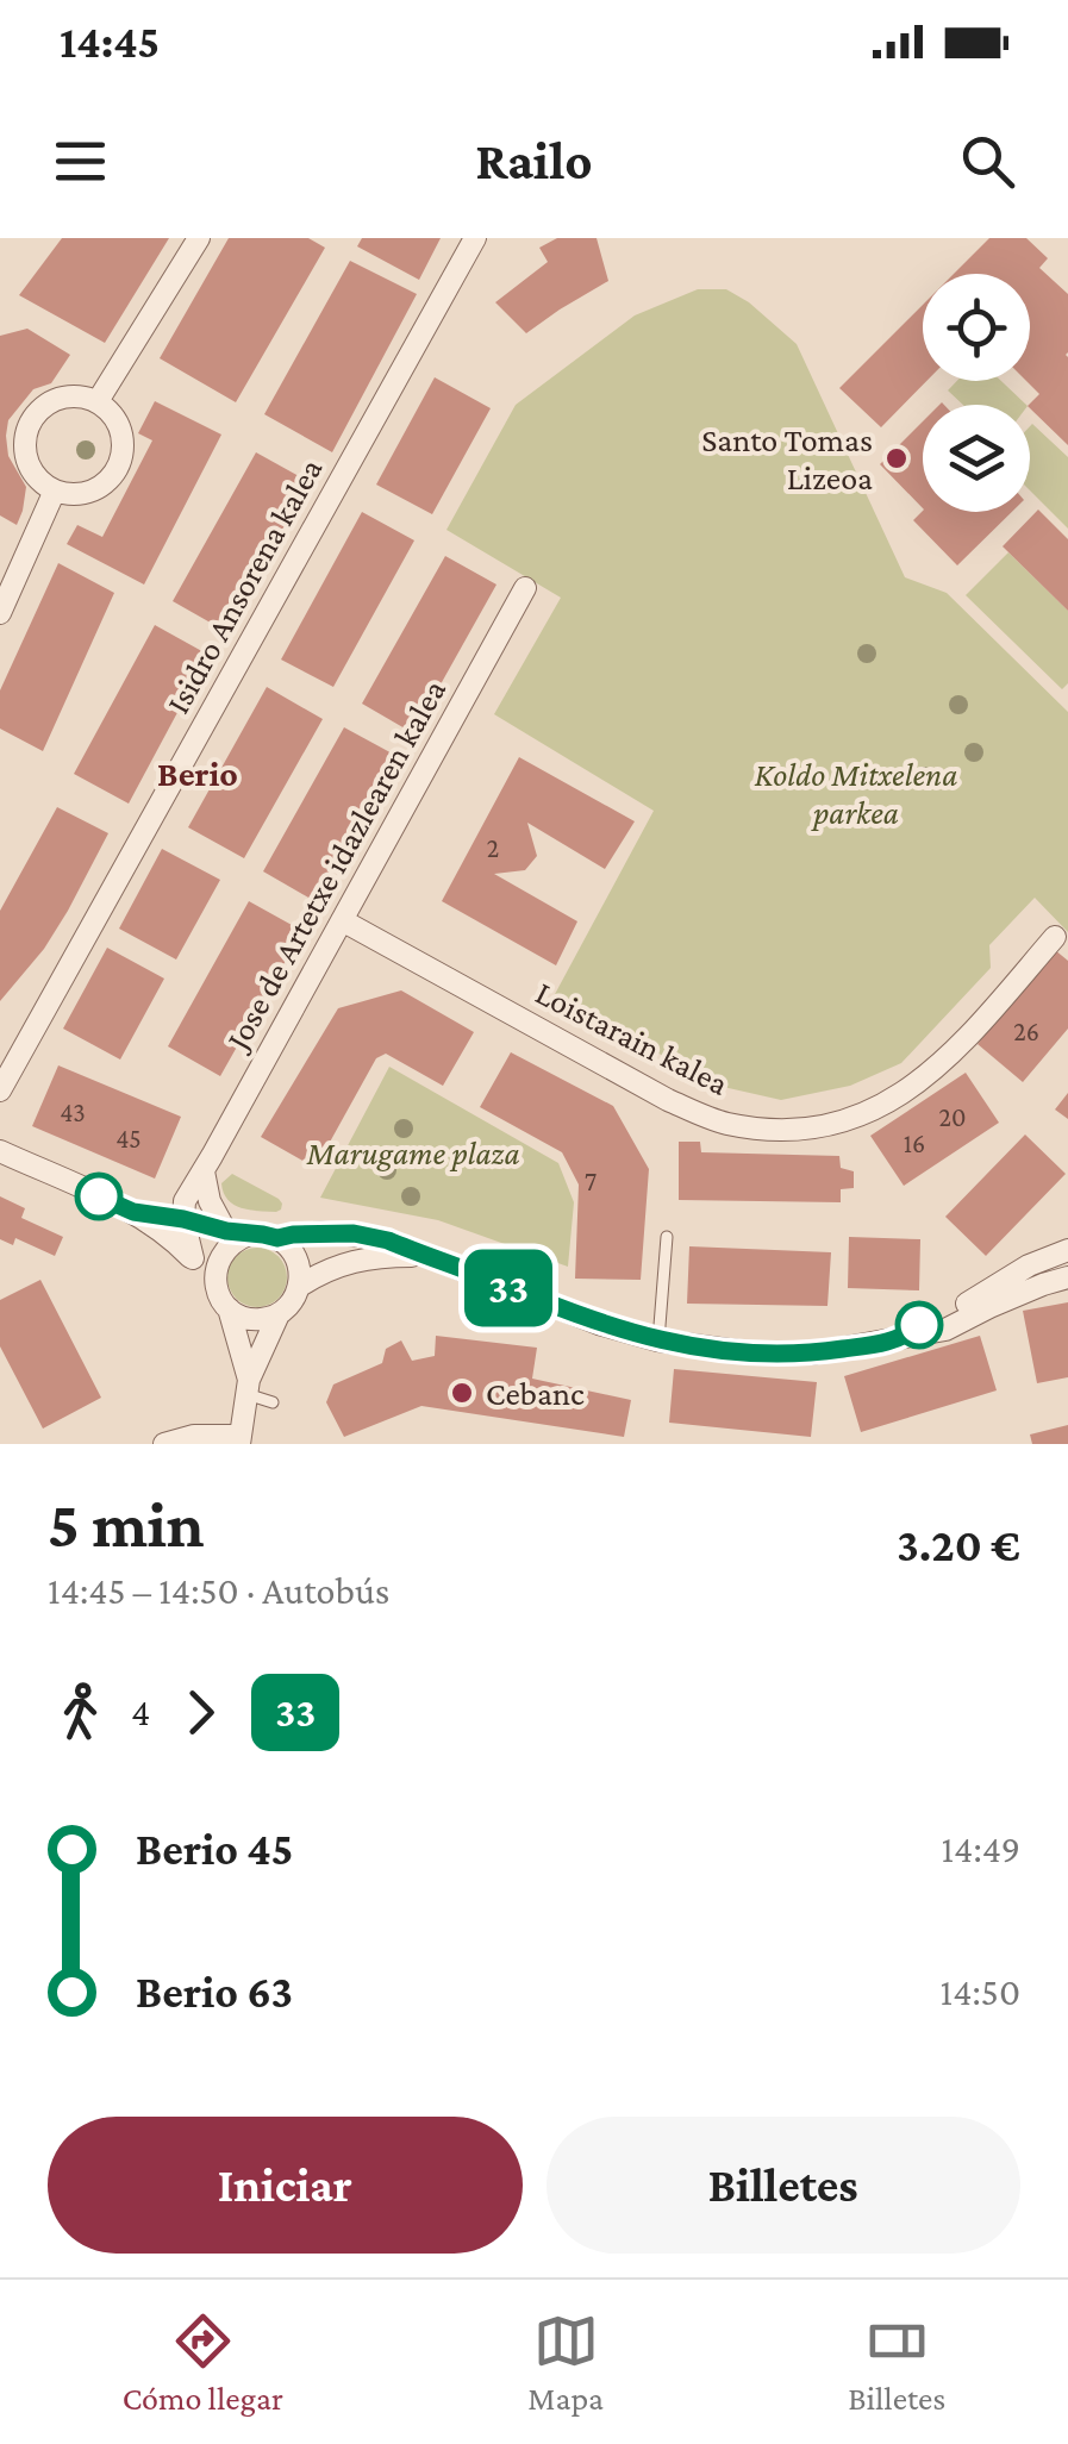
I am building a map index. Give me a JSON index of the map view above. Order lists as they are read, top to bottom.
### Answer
{
  "streets": {
    "street": ["Isidro Ansorena kalea", "Jose de Artetxe idazlearen kalea", "Loistarain kalea"]
  },
  "crossings": [
    ["Jose de Artetxe idazlearen kalea", "Loistarain kalea"]
  ],
  "districts": ["Berio"],
  "parks": ["Koldo Mitxelena parkea", "Marugame plaza"],
  "places": ["Santo Tomas Lizeoa", "Cebanc"],
  "lines": ["bus line 33"],
  "house_numbers": [
    "2",
    "26",
    "43",
    "20",
    "45",
    "16",
    "7"
  ],
  "page": {
    "status": "14:45",
    "header": "Railo",
    "on_map": "33",
    "heading": ["5 min", "14:45 – 14:50 · Autobús", "3.20 €"],
    "legs": ["4", "33"],
    "list": [
      {
        "name": "Berio 45",
        "value": "14:49"
      },
      {
        "name": "Berio 63",
        "value": "14:50"
      }
    ],
    "buttons": ["Iniciar", "Billetes"],
    "tabs": ["Cómo llegar", "Mapa", "Billetes"]
  }
}
